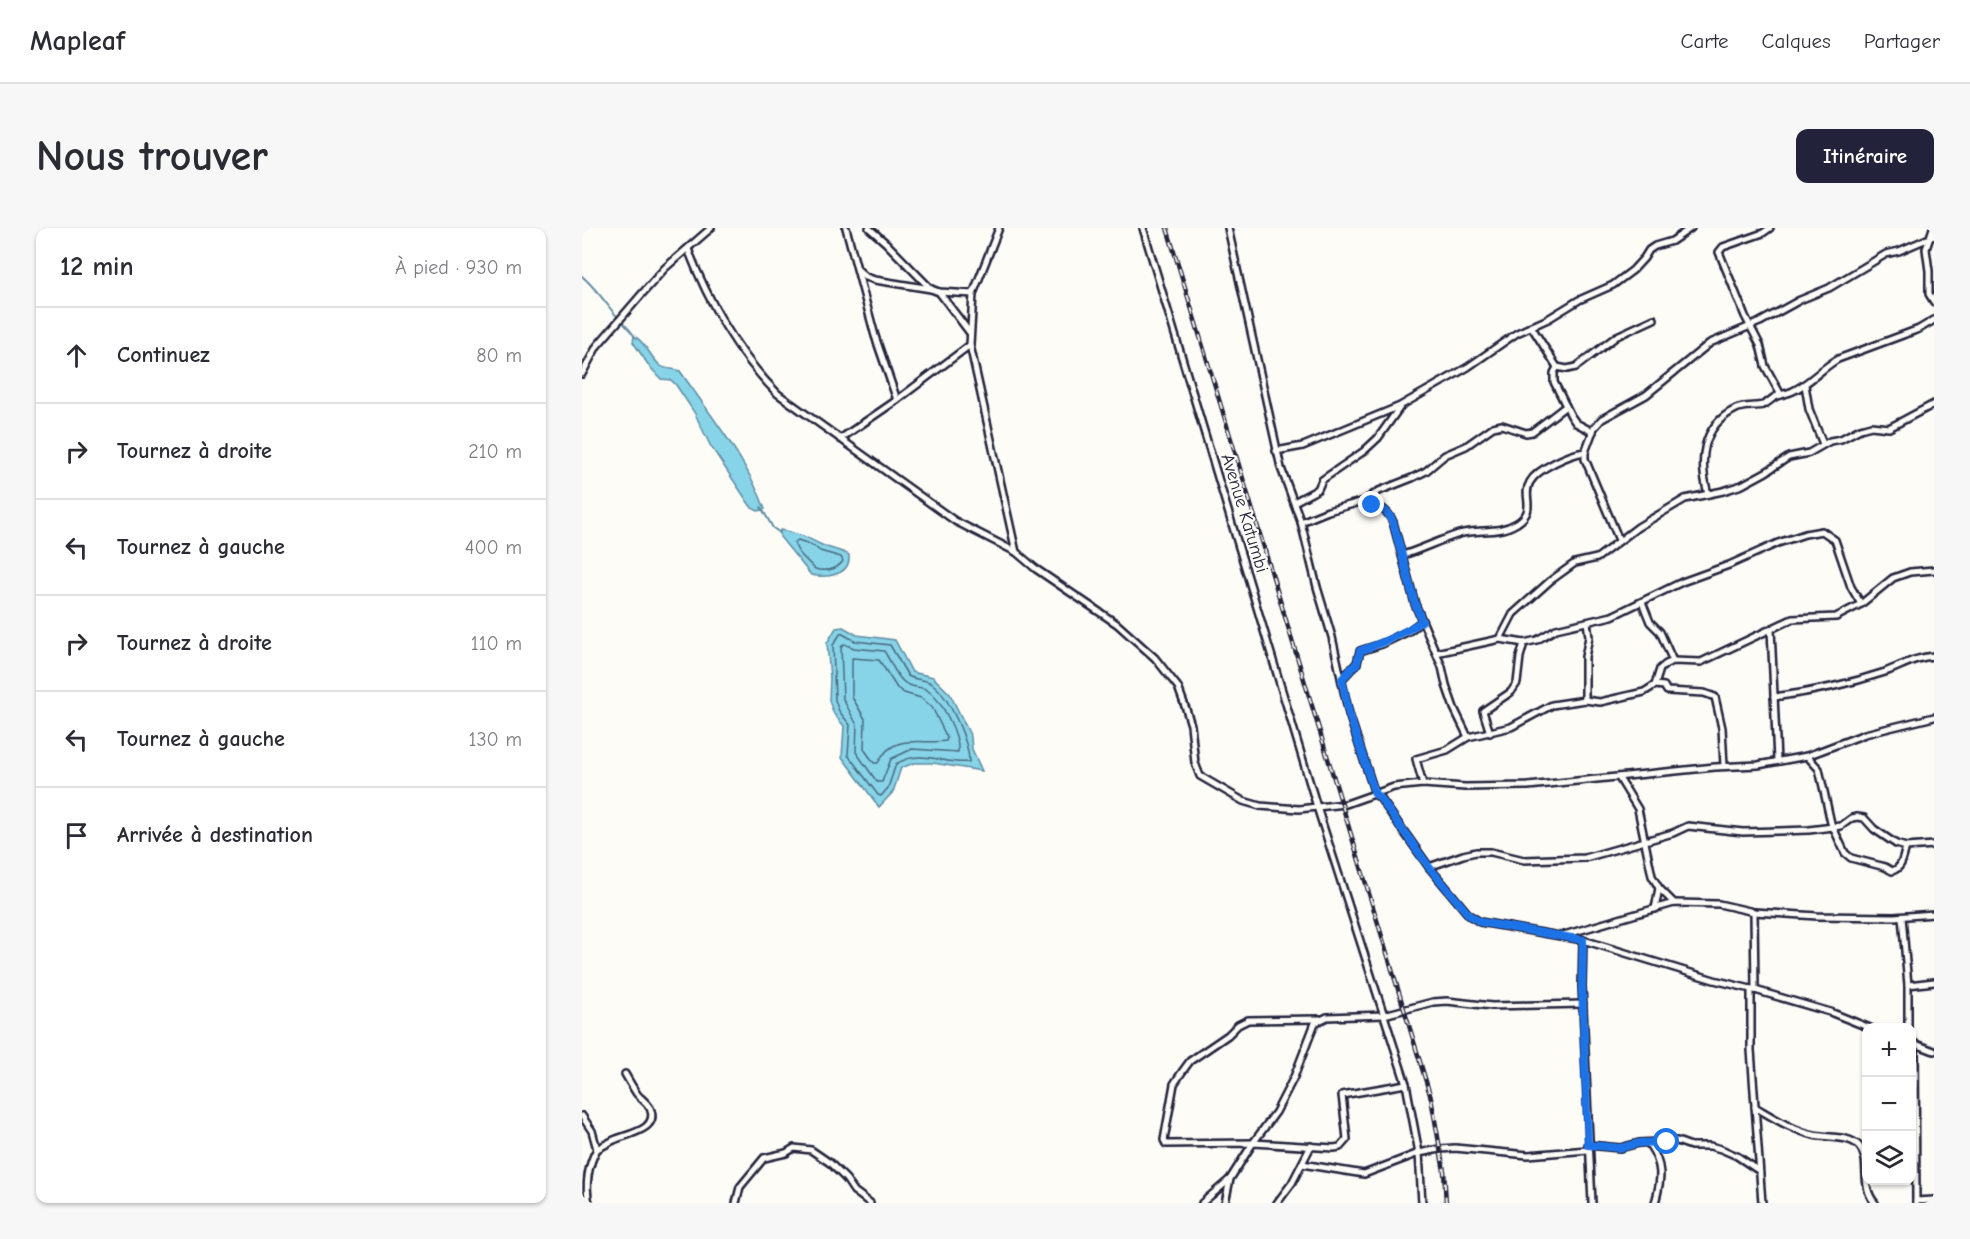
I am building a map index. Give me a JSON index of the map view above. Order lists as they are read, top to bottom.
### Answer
{
  "streets": {
    "street": ["Avenue Katumbi"]
  },
  "page": {
    "header": "Mapleaf",
    "nav": ["Carte", "Calques", "Partager"],
    "buttons": "Itinéraire",
    "title": "Nous trouver",
    "heading": ["12 min", "À pied · 930 m"],
    "list": [
      ["Continuez", "80 m"],
      ["Tournez à droite", "210 m"],
      ["Tournez à gauche", "400 m"],
      ["Tournez à droite", "110 m"],
      ["Tournez à gauche", "130 m"],
      "Arrivée à destination"
    ],
    "map_buttons": ["+", "−"]
  }
}
